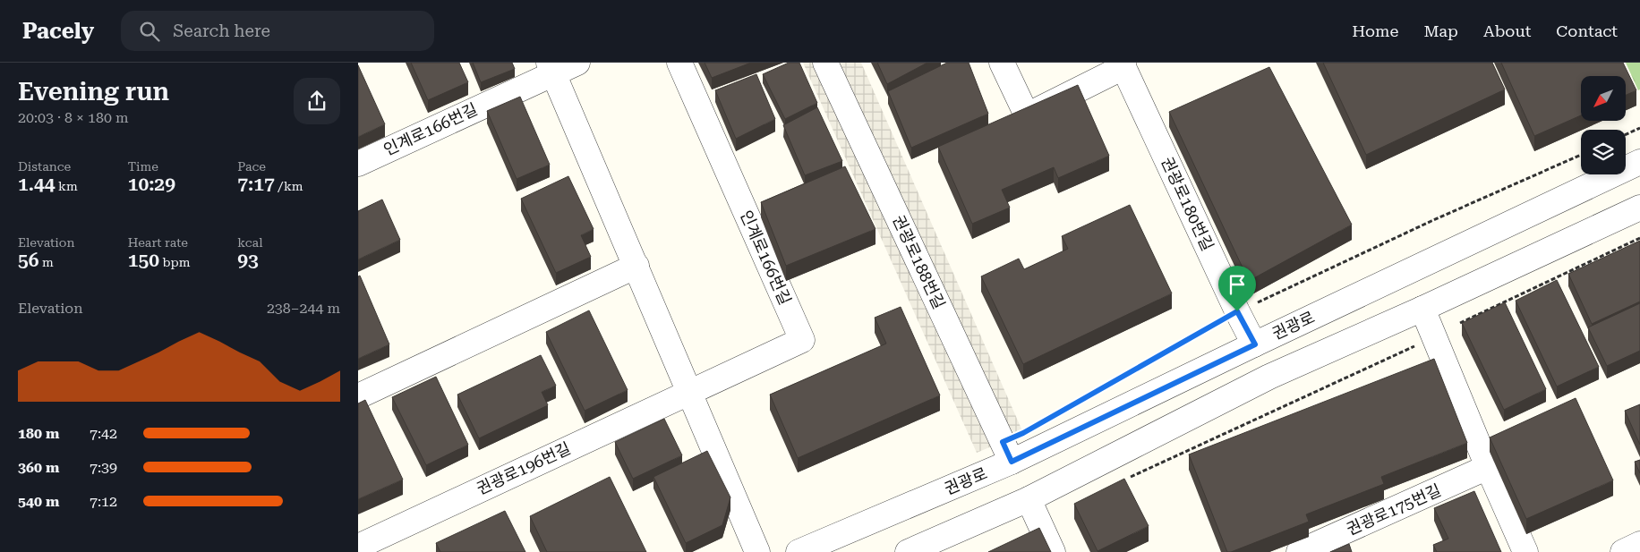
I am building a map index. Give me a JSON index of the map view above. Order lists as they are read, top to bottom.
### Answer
{
  "streets": {
    "street": [
      "인계로166번길",
      "권광로180번길",
      "권광로188번길",
      "권광로",
      "권광로196번길",
      "권광로175번길"
    ]
  },
  "crossings": [
    ["인계로166번길", "권광로196번길"],
    ["권광로180번길", "권광로"],
    ["권광로188번길", "권광로"]
  ],
  "north": "bottom left",
  "page": {
    "header": "Pacely",
    "search": "Search here",
    "nav": [
      "Home",
      "Map",
      "About",
      "Contact"
    ],
    "heading": ["Evening run", "20:03 · 8 × 180 m"],
    "stats": [
      ["Distance", "1.44 km"],
      ["Time", "10:29"],
      ["Pace", "7:17 /km"],
      ["Elevation", "56 m"],
      ["Heart rate", "150 bpm"],
      ["kcal", "93"]
    ],
    "chart": ["Elevation", "238–244 m"],
    "list": [
      {
        "name": "180 m",
        "note": "7:42"
      },
      {
        "name": "360 m",
        "note": "7:39"
      },
      {
        "name": "540 m",
        "note": "7:12"
      }
    ]
  }
}
